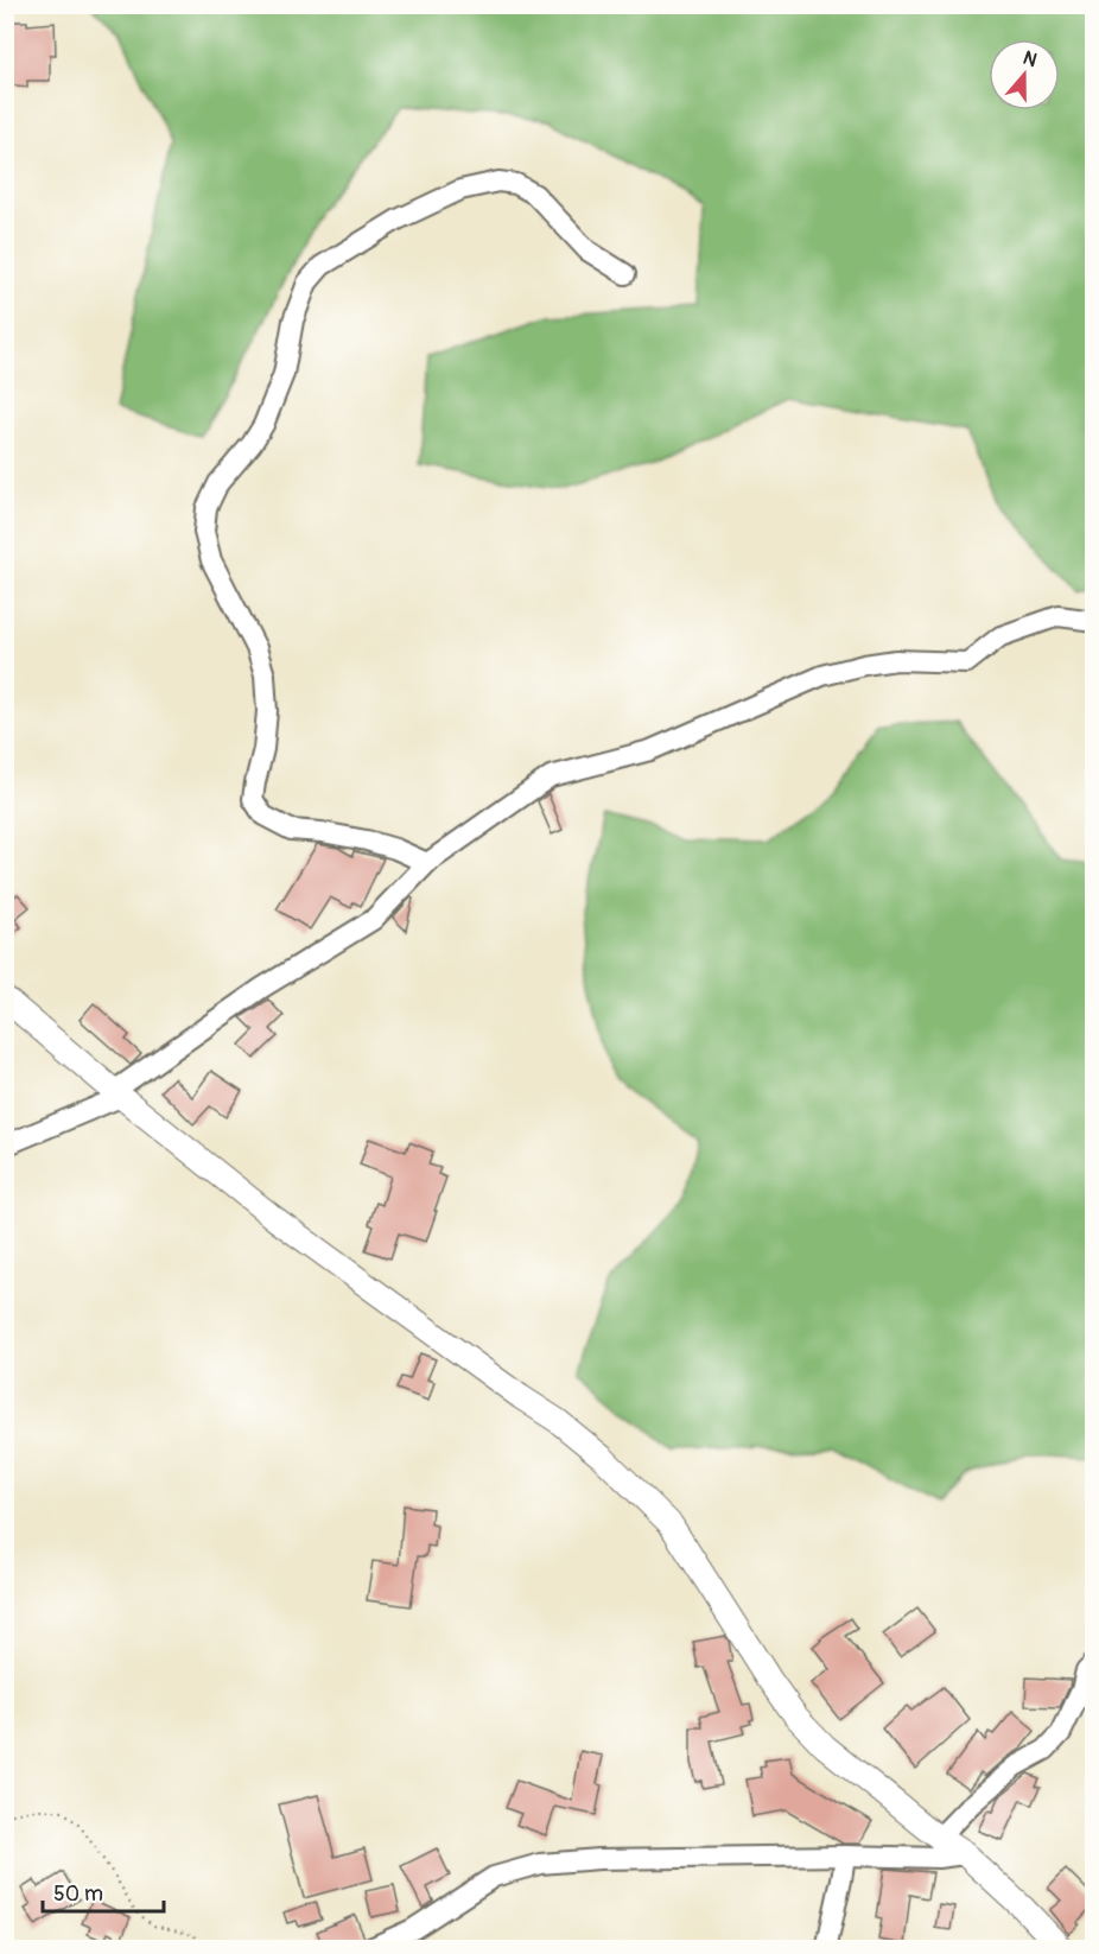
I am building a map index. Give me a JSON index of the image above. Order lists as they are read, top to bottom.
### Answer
{
  "scale_bar": "50 m",
  "north": "top"
}
